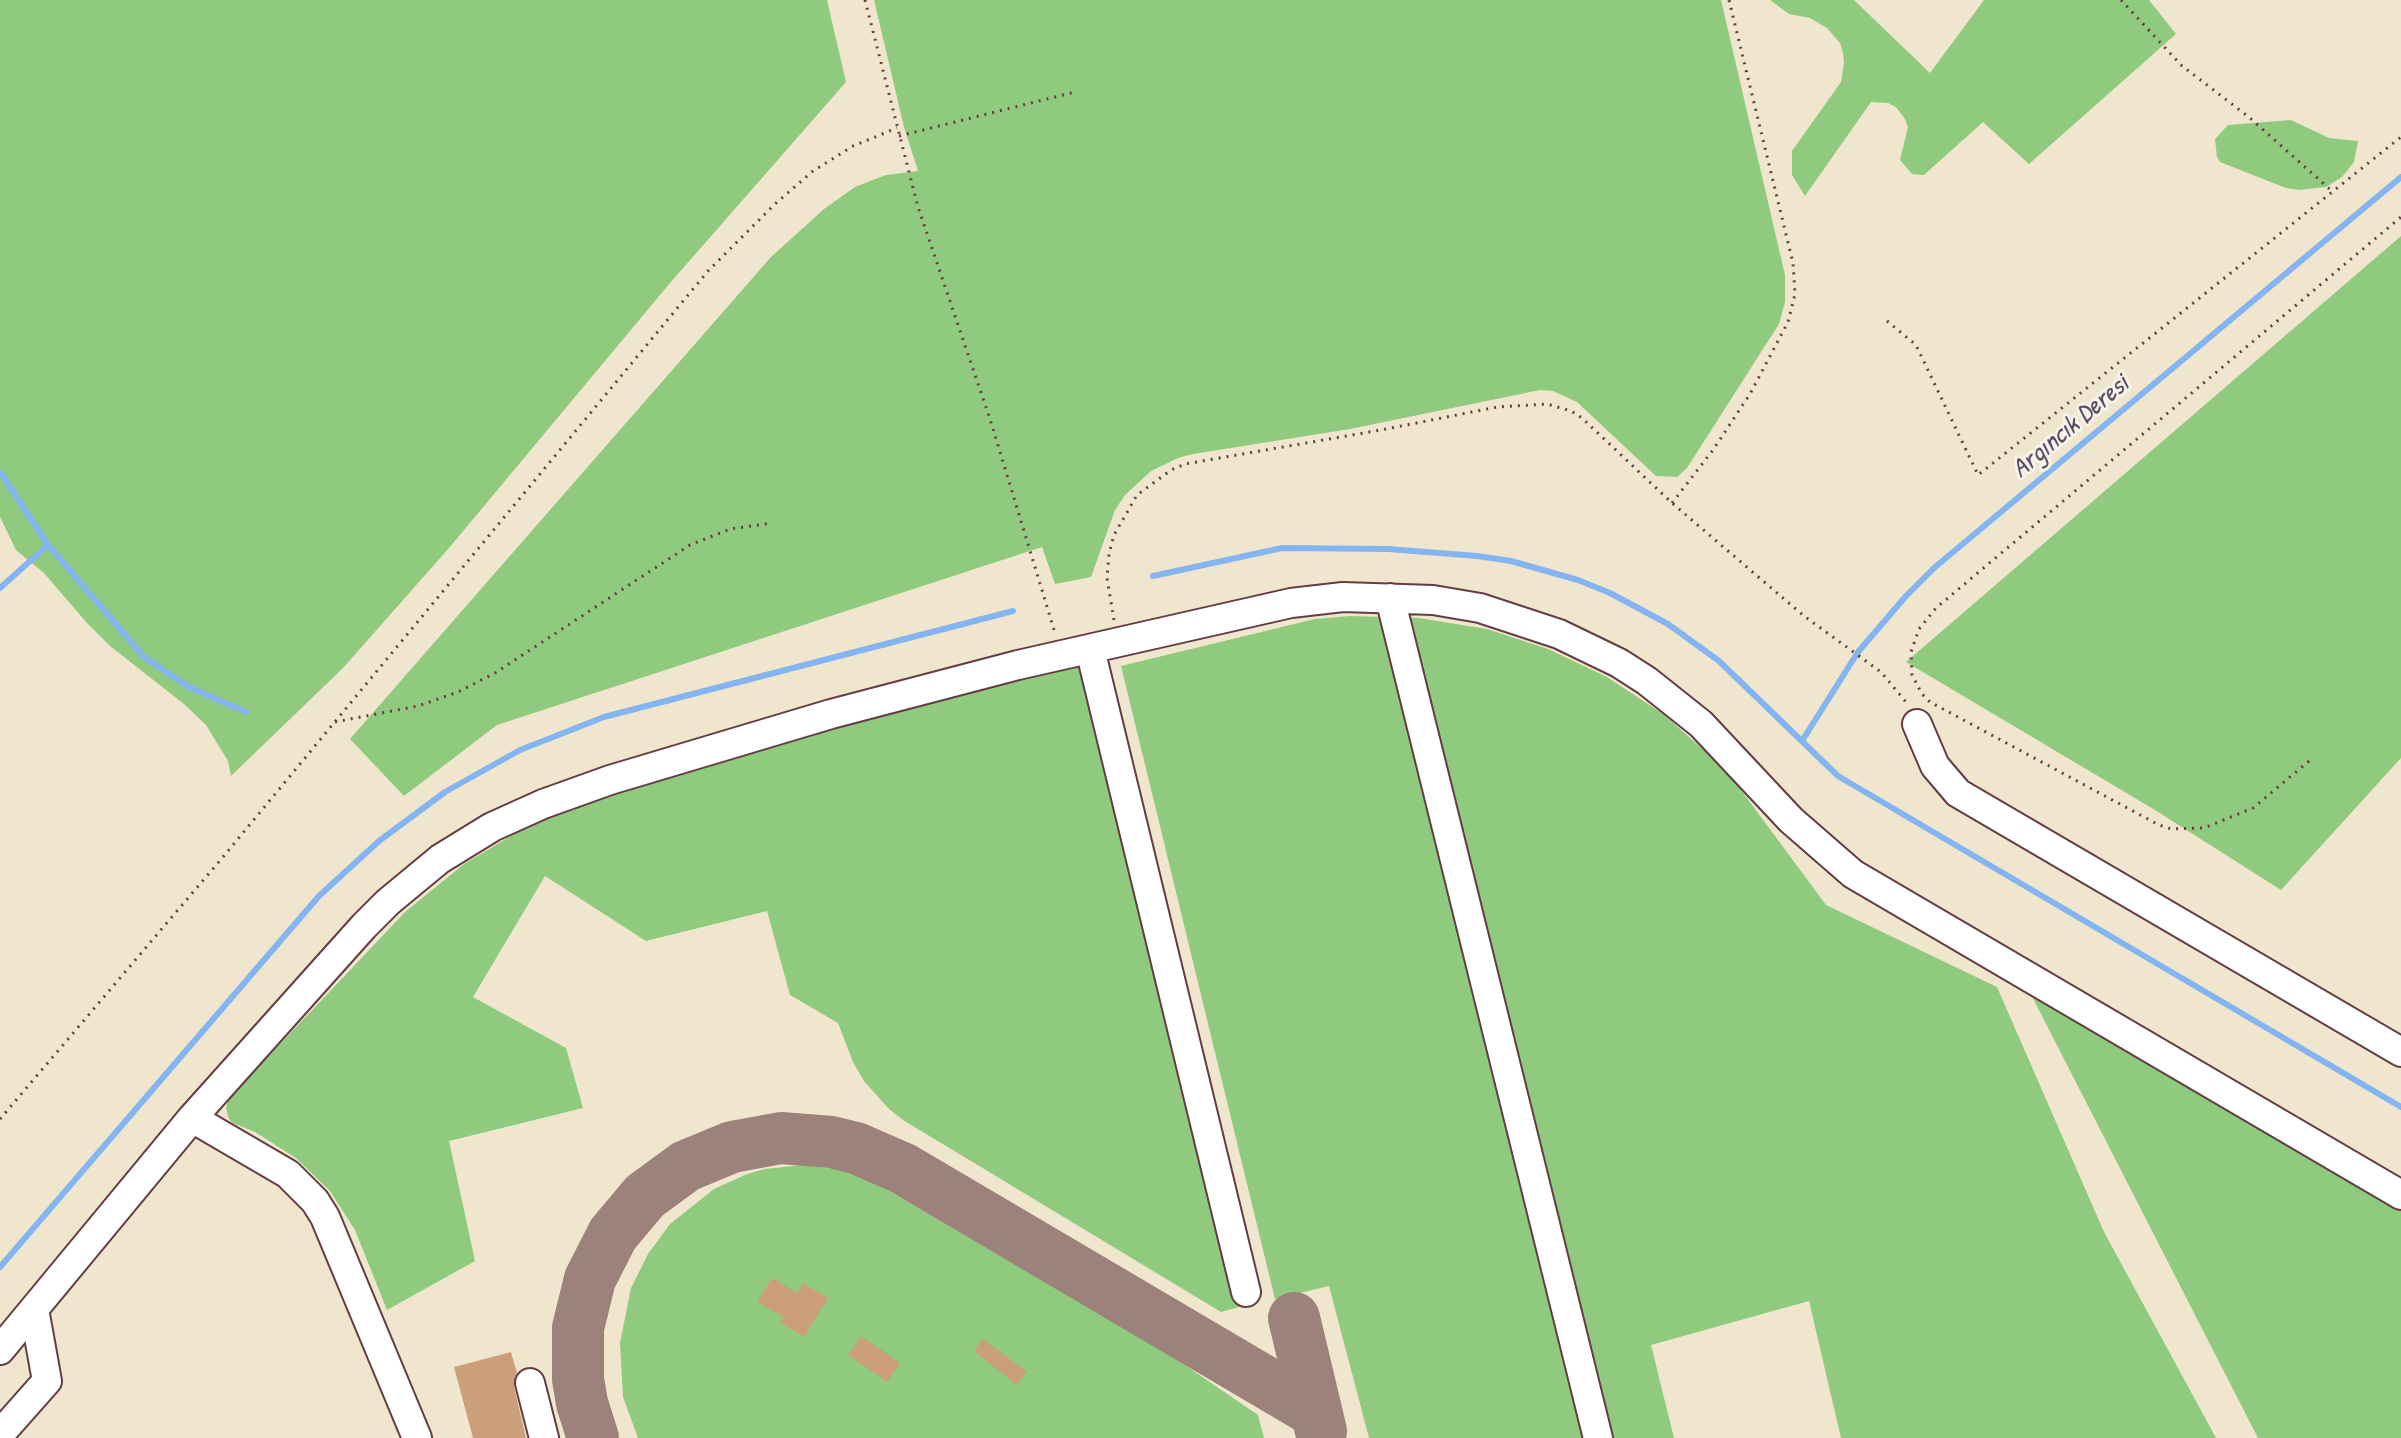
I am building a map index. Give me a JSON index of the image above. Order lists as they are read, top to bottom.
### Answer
{
  "water": ["Argıncık Deresi"]
}
